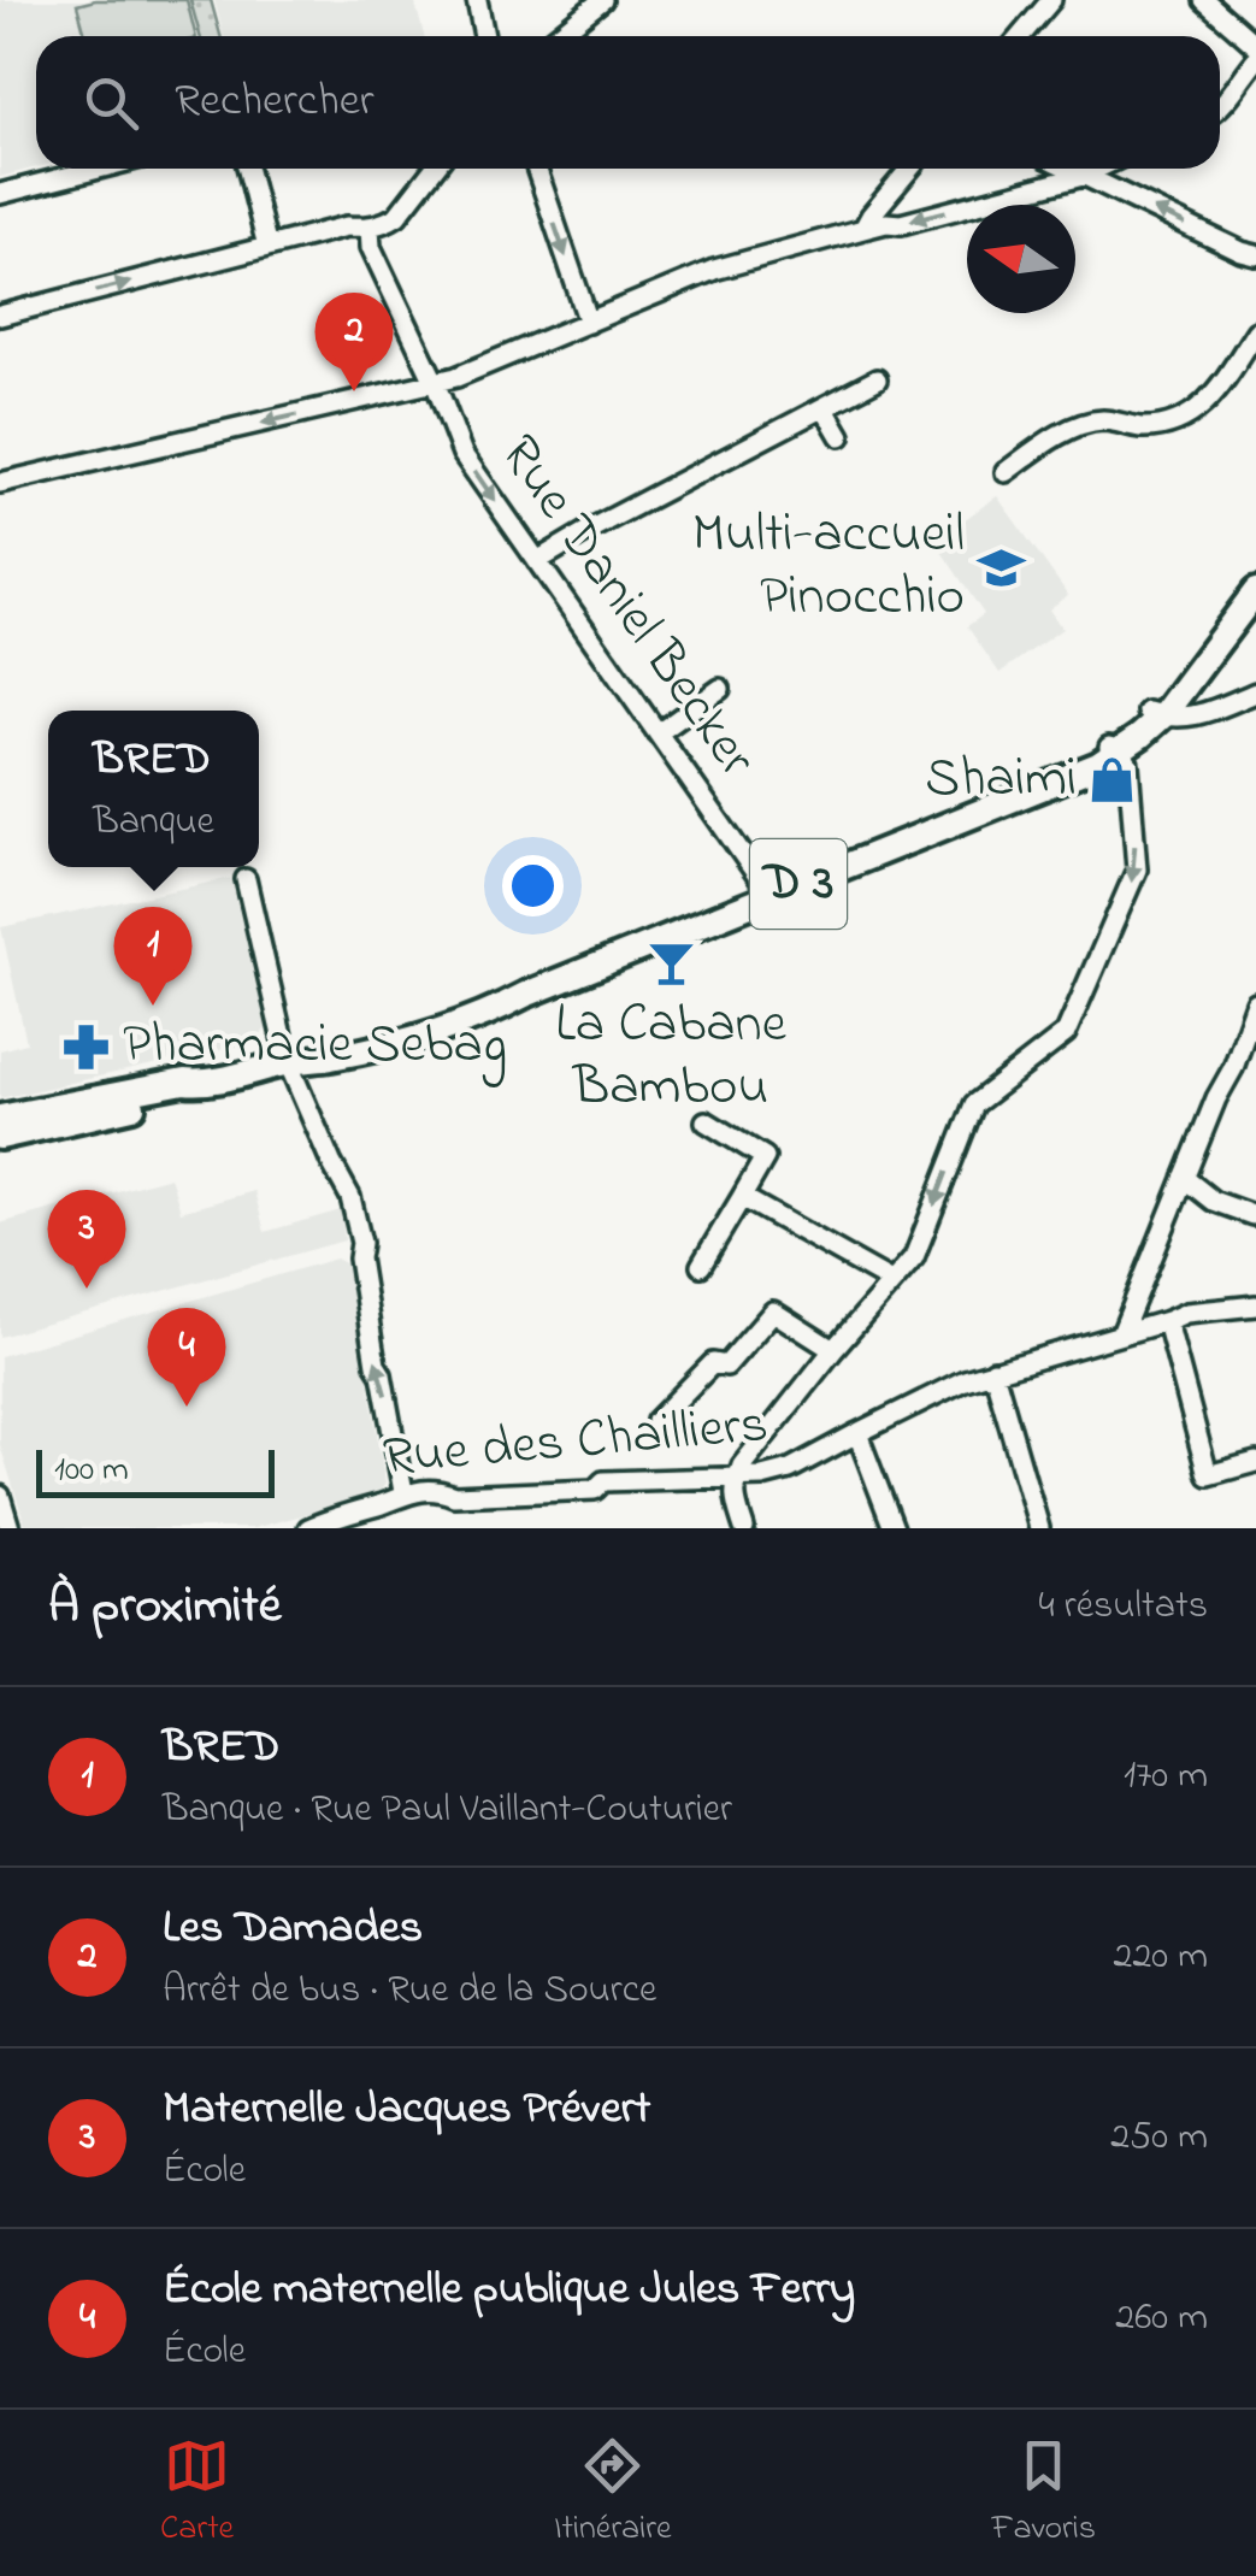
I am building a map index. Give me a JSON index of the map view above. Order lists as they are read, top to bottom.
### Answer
{
  "streets": {
    "main road": ["D 3"],
    "street": ["Rue Daniel Becker", "Rue des Chailliers"]
  },
  "crossings": [
    ["Rue Daniel Becker", "D 3"]
  ],
  "places": {
    "school or university": ["Multi-accueil Pinocchio"],
    "shop": ["Shaimi"],
    "bar": ["La Cabane Bambou"],
    "pharmacy": ["Pharmacie Sebag"]
  },
  "scale_bar": "100 m",
  "north": "left",
  "page": {
    "search": "Rechercher",
    "pins": [
      "2",
      "1",
      "3",
      "4"
    ],
    "popup": ["BRED", "Banque"],
    "scale": "100 m",
    "heading": ["À proximité", "4 résultats"],
    "list": [
      {
        "mark": "1",
        "name": "BRED",
        "note": "Banque · Rue Paul Vaillant-Couturier",
        "value": "170 m"
      },
      {
        "mark": "2",
        "name": "Les Damades",
        "note": "Arrêt de bus · Rue de la Source",
        "value": "220 m"
      },
      {
        "mark": "3",
        "name": "Maternelle Jacques Prévert",
        "note": "École",
        "value": "250 m"
      },
      {
        "mark": "4",
        "name": "École maternelle publique Jules Ferry",
        "note": "École",
        "value": "260 m"
      }
    ],
    "nav": ["Carte", "Itinéraire", "Favoris"]
  }
}
